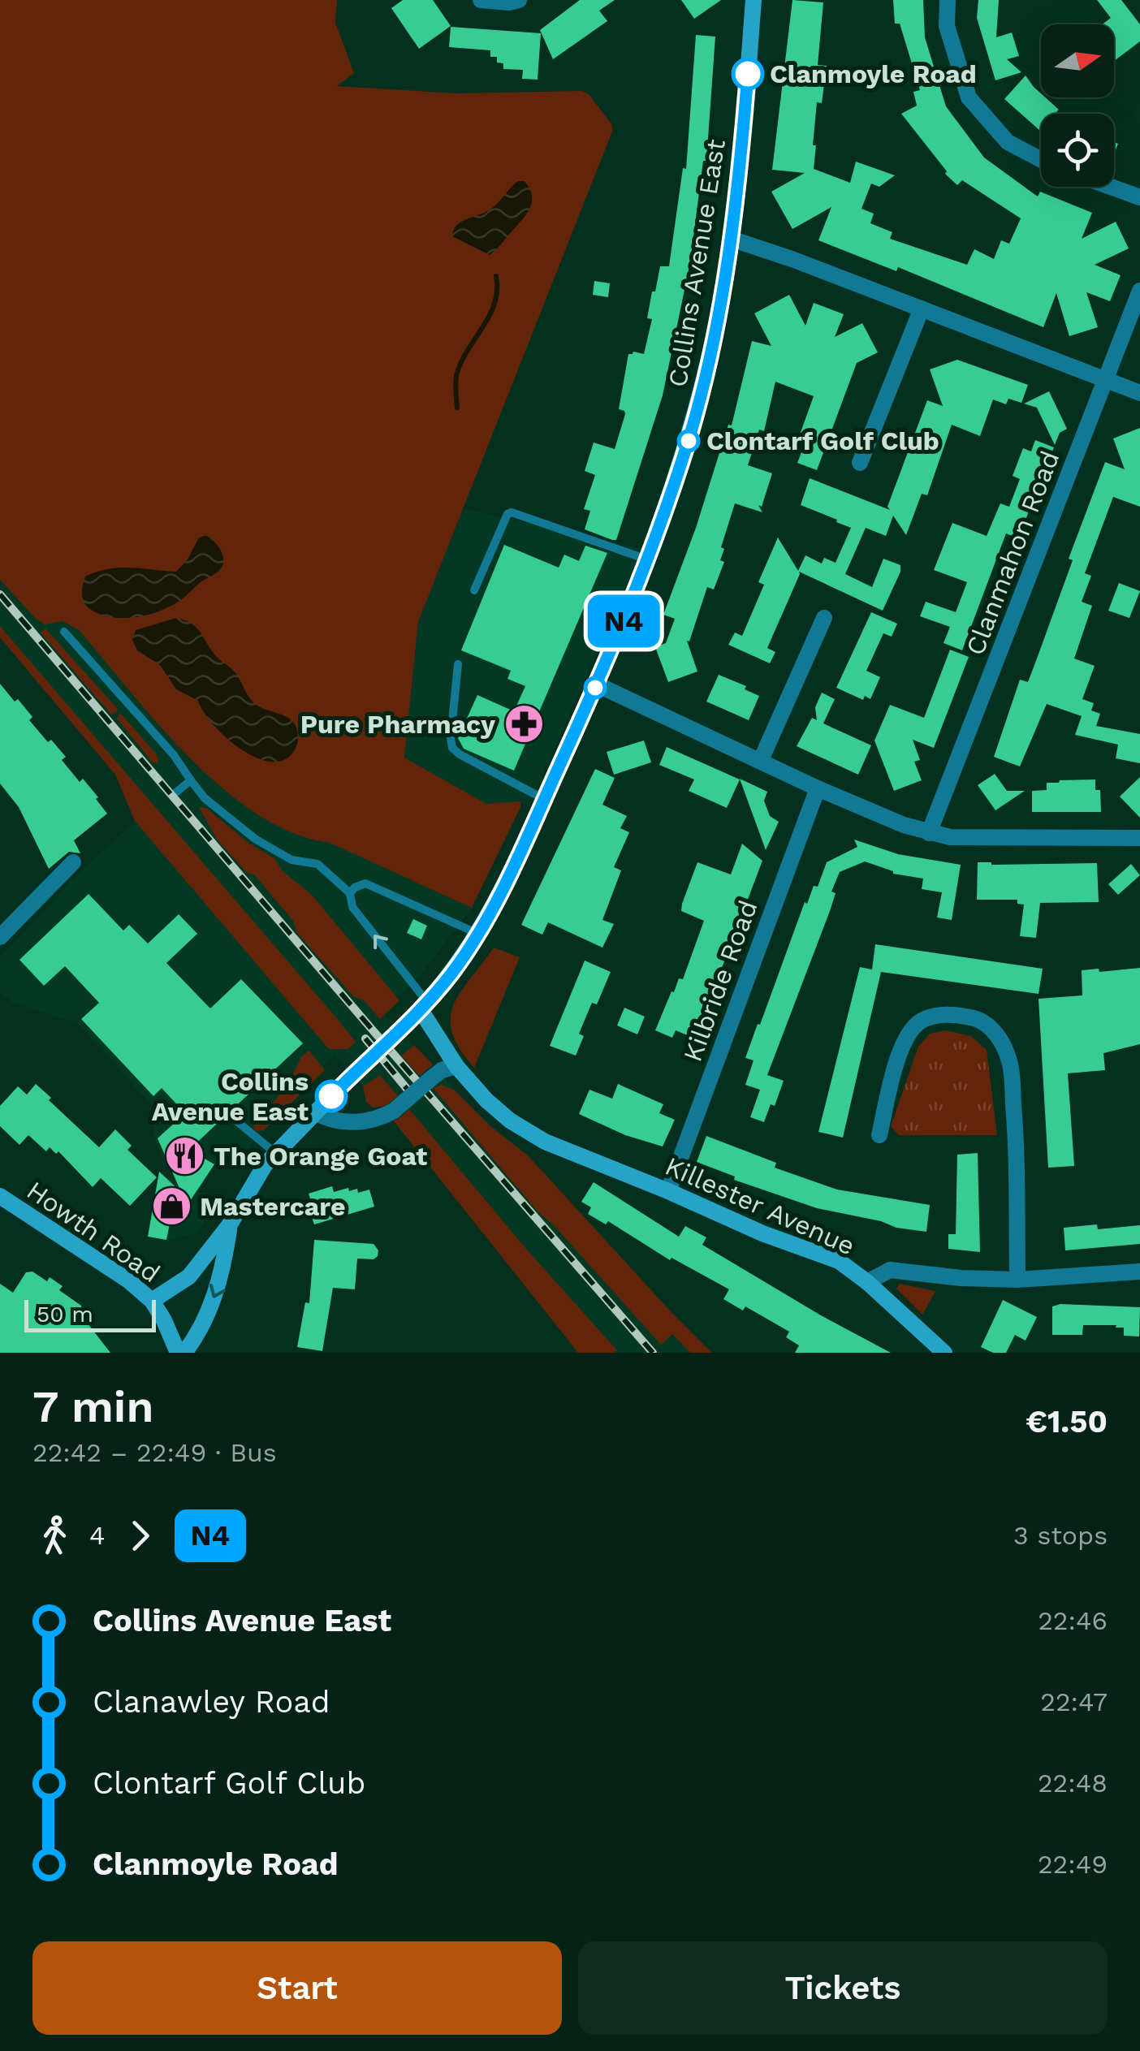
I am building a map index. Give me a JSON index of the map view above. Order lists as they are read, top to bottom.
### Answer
{
  "streets": {
    "main road": ["Collins Avenue East", "Killester Avenue", "Howth Road"],
    "street": ["Clanmahon Road", "Kilbride Road"]
  },
  "crossings": [
    ["Collins Avenue East", "Killester Avenue"],
    ["Collins Avenue East", "Howth Road"],
    ["Kilbride Road", "Killester Avenue"]
  ],
  "places": {
    "other": ["Clanmoyle Road", "Clontarf Golf Club", "Collins Avenue East"],
    "pharmacy": ["Pure Pharmacy"],
    "restaurant": ["The Orange Goat"],
    "shop": ["Mastercare"]
  },
  "lines": ["bus line N4"],
  "scale_bar": "50 m",
  "north": "right",
  "page": {
    "on_map": "N4",
    "scale": "50 m",
    "heading": ["7 min", "22:42 – 22:49 · Bus", "€1.50"],
    "legs": ["4", "N4", "3 stops"],
    "list": [
      {
        "name": "Collins Avenue East",
        "value": "22:46"
      },
      {
        "name": "Clanawley Road",
        "value": "22:47"
      },
      {
        "name": "Clontarf Golf Club",
        "value": "22:48"
      },
      {
        "name": "Clanmoyle Road",
        "value": "22:49"
      }
    ],
    "buttons": ["Start", "Tickets"]
  }
}
